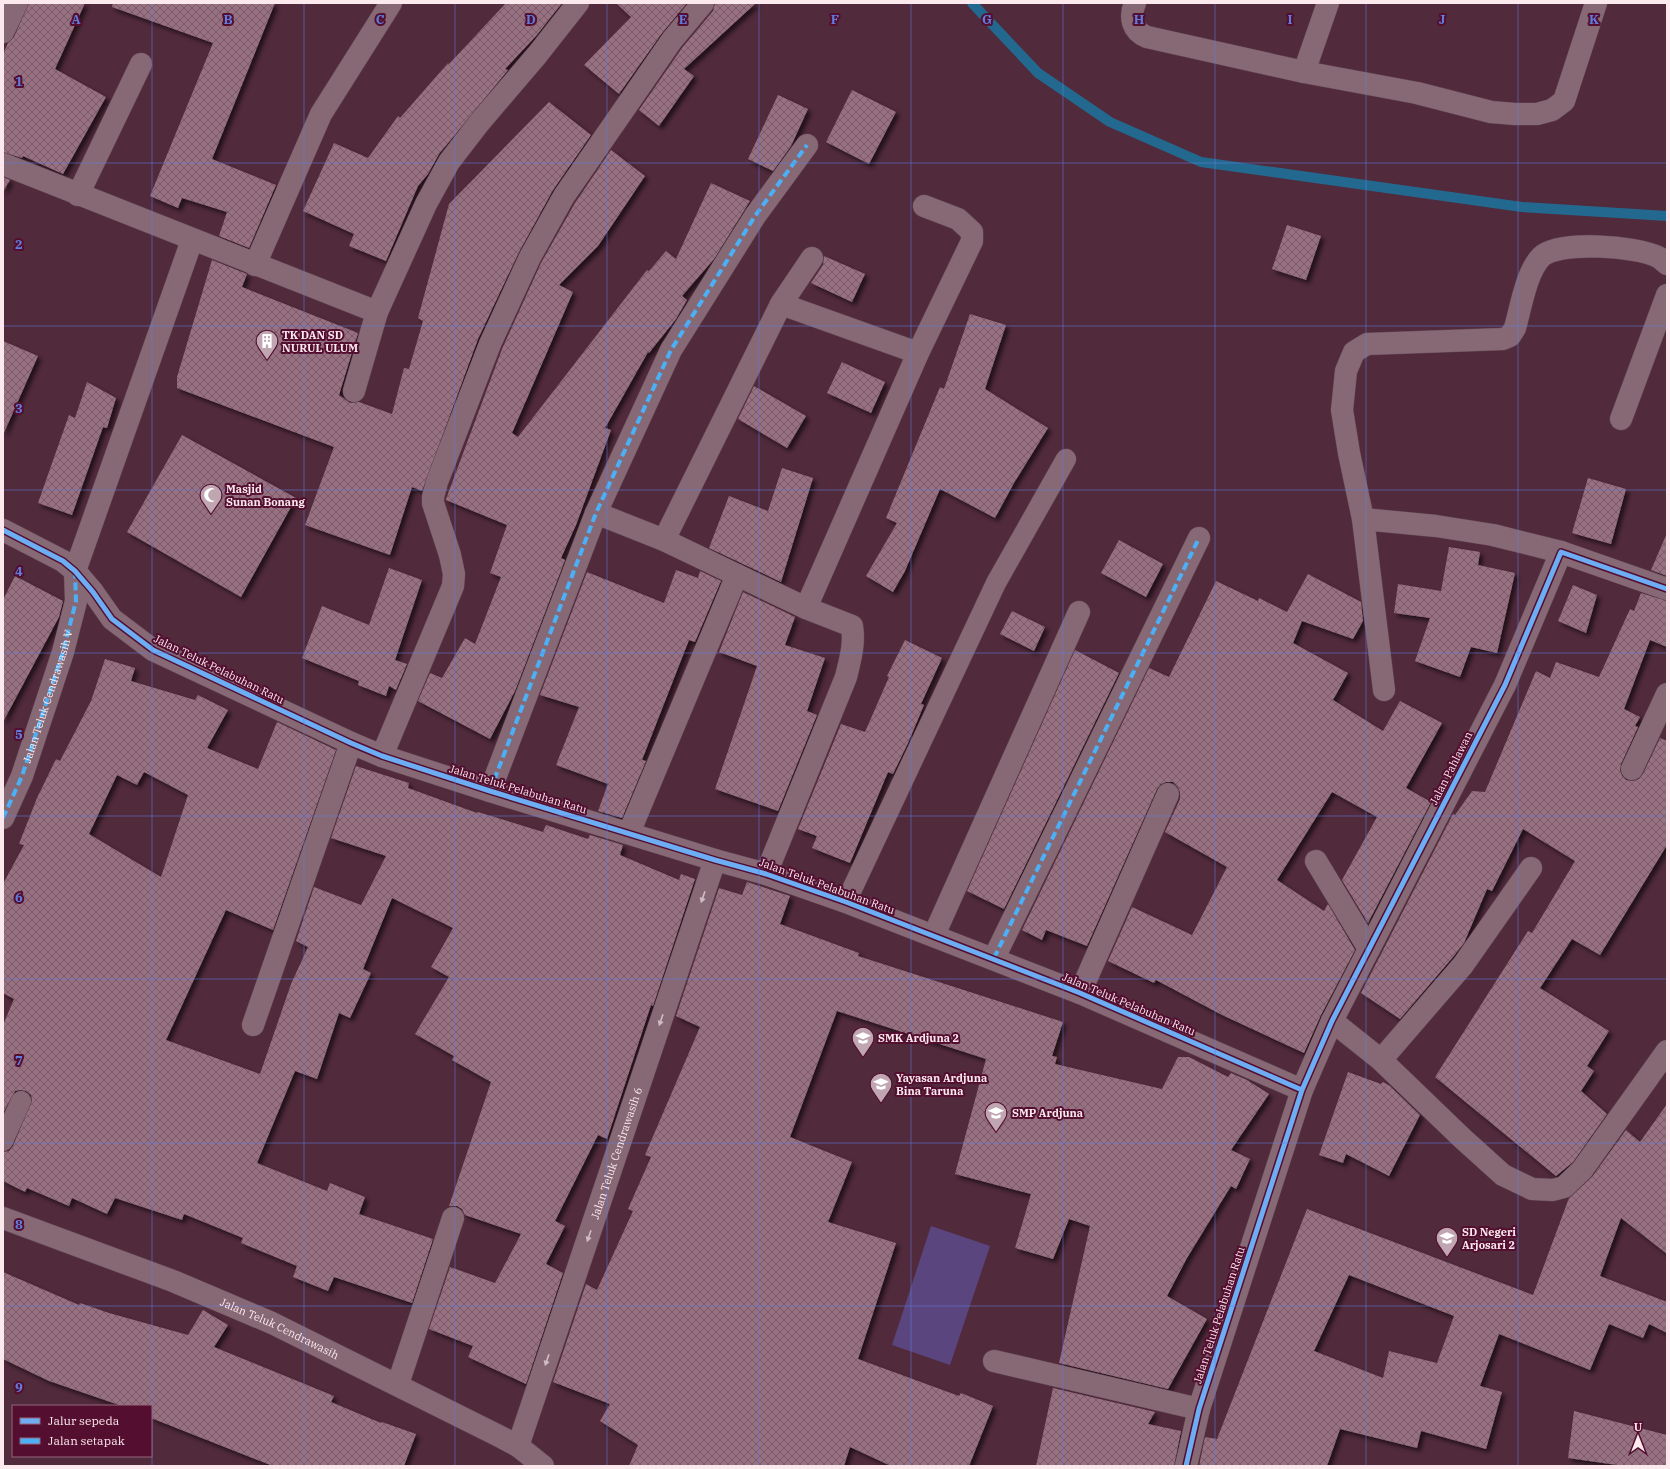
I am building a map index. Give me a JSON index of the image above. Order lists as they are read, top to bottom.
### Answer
{
  "streets": {
    "street": [
      "Jalan Teluk Pelabuhan Ratu",
      "Jalan Teluk Cendrawasih V",
      "Jalan Pahlawan",
      "Jalan Teluk Cendrawasih 6",
      "Jalan Teluk Cendrawasih"
    ]
  },
  "crossings": [
    ["Jalan Teluk Pelabuhan Ratu", "Jalan Teluk Cendrawasih V"],
    ["Jalan Teluk Pelabuhan Ratu", "Jalan Pahlawan"],
    ["Jalan Teluk Pelabuhan Ratu", "Jalan Teluk Cendrawasih 6"],
    ["Jalan Teluk Cendrawasih 6", "Jalan Teluk Cendrawasih"]
  ],
  "one_way": ["Jalan Teluk Cendrawasih 6"],
  "places": {
    "building": ["TK DAN SD NURUL ULUM"],
    "mosque": ["Masjid Sunan Bonang"],
    "school or university": [
      "SMK Ardjuna 2",
      "Yayasan Ardjuna Bina Taruna",
      "SMP Ardjuna",
      "SD Negeri Arjosari 2"
    ]
  },
  "legend": ["Jalur sepeda", "Jalan setapak"],
  "north": "top",
  "grid": {
    "columns": [
      "A",
      "B",
      "C",
      "D",
      "E",
      "F",
      "G",
      "H",
      "I",
      "J",
      "K"
    ],
    "rows": [
      "1",
      "2",
      "3",
      "4",
      "5",
      "6",
      "7",
      "8",
      "9"
    ]
  }
}
